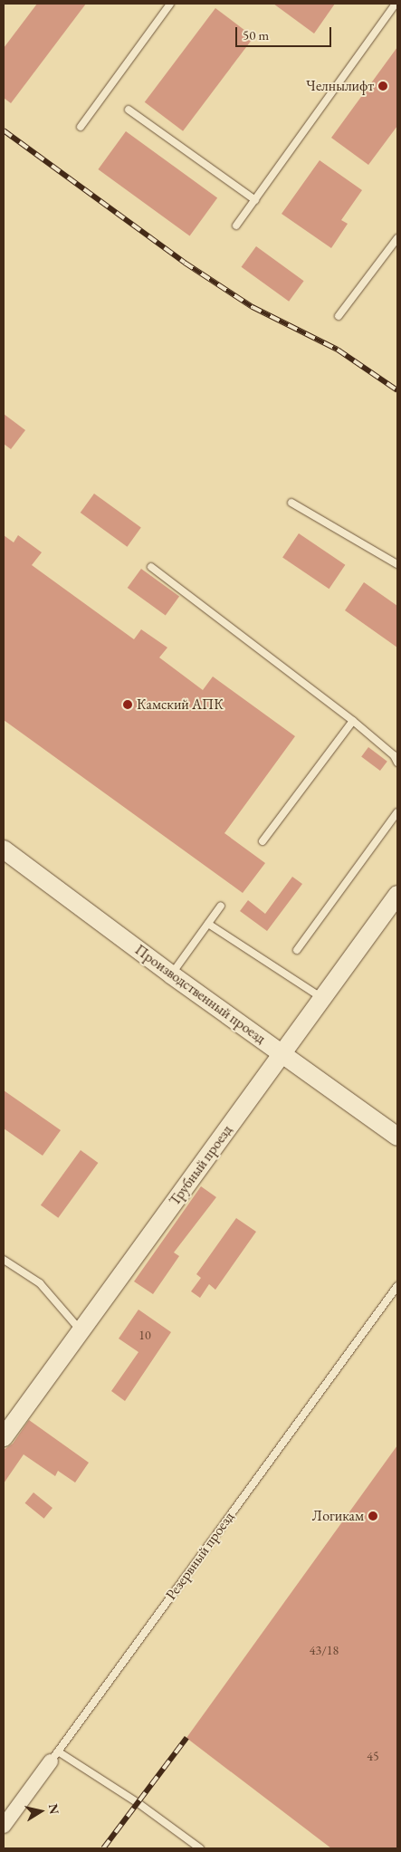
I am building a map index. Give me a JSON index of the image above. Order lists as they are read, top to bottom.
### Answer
{
  "streets": {
    "street": ["Производственный проезд", "Трубный проезд", "Резервный проезд"]
  },
  "crossings": [
    ["Производственный проезд", "Трубный проезд"]
  ],
  "places": ["Челнылифт", "Камский АПК", "Логикам"],
  "house_numbers": ["10", "43/18", "45"],
  "scale_bar": "50 m",
  "north": "right"
}
